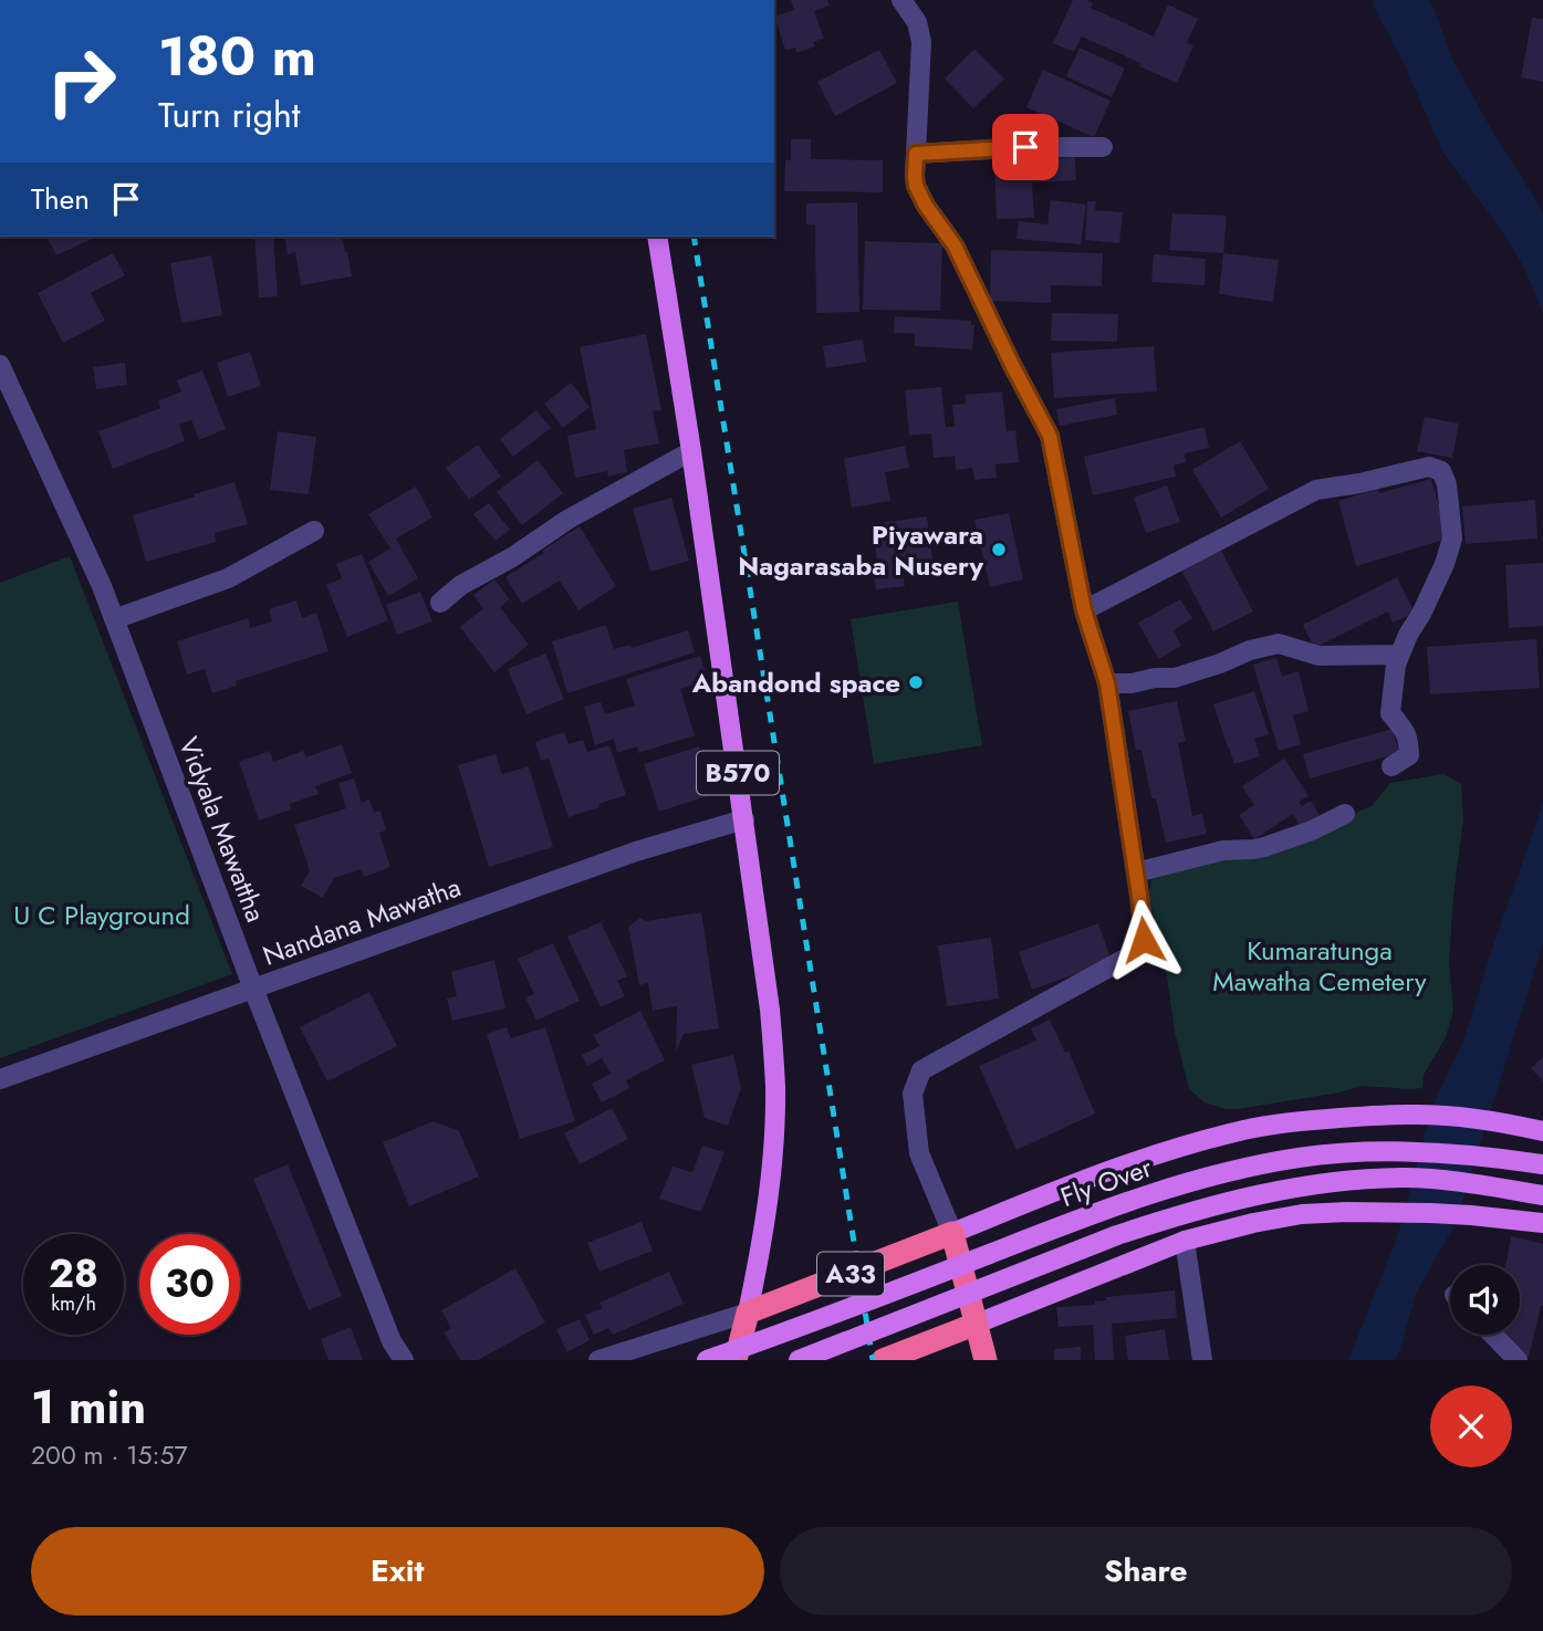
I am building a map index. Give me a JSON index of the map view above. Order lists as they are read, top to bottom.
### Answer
{
  "streets": {
    "highway": ["A33"],
    "main road": ["B570", "Fly Over"],
    "street": ["Vidyala Mawattha", "Nandana Mawatha"]
  },
  "crossings": [
    ["B570", "Nandana Mawatha"],
    ["B570", "A33"],
    ["Vidyala Mawattha", "Nandana Mawatha"]
  ],
  "parks": ["U C Playground", "Kumaratunga Mawatha Cemetery"],
  "places": ["Piyawara Nagarasaba Nusery", "Abandond space"],
  "page": {
    "turn": ["180 m", "Turn right"],
    "then": "Then",
    "speed": "28 km/h",
    "limit": "30",
    "heading": ["1 min", "200 m · 15:57"],
    "buttons": ["Exit", "Share"]
  }
}
